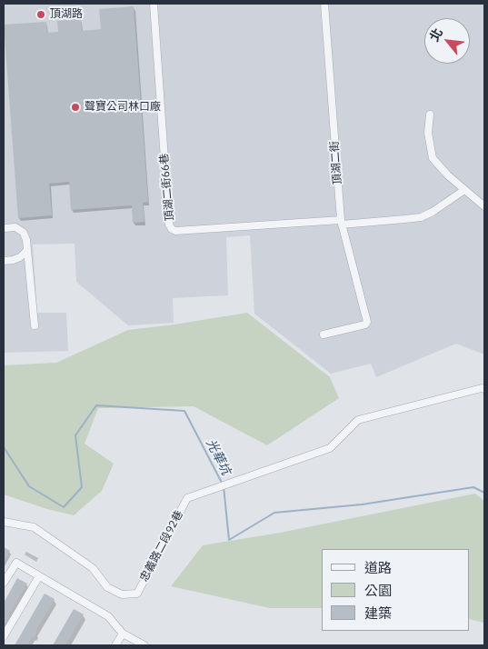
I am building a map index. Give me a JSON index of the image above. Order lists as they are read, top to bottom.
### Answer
{
  "streets": {
    "street": ["頂湖二街", "頂湖二街66巷", "忠義路二段92巷"]
  },
  "crossings": [
    ["頂湖二街", "頂湖二街66巷"]
  ],
  "water": ["光華坑"],
  "places": ["頂湖路", "聲寶公司林口廠"],
  "legend": ["道路", "公園", "建築"],
  "north": "top left"
}
